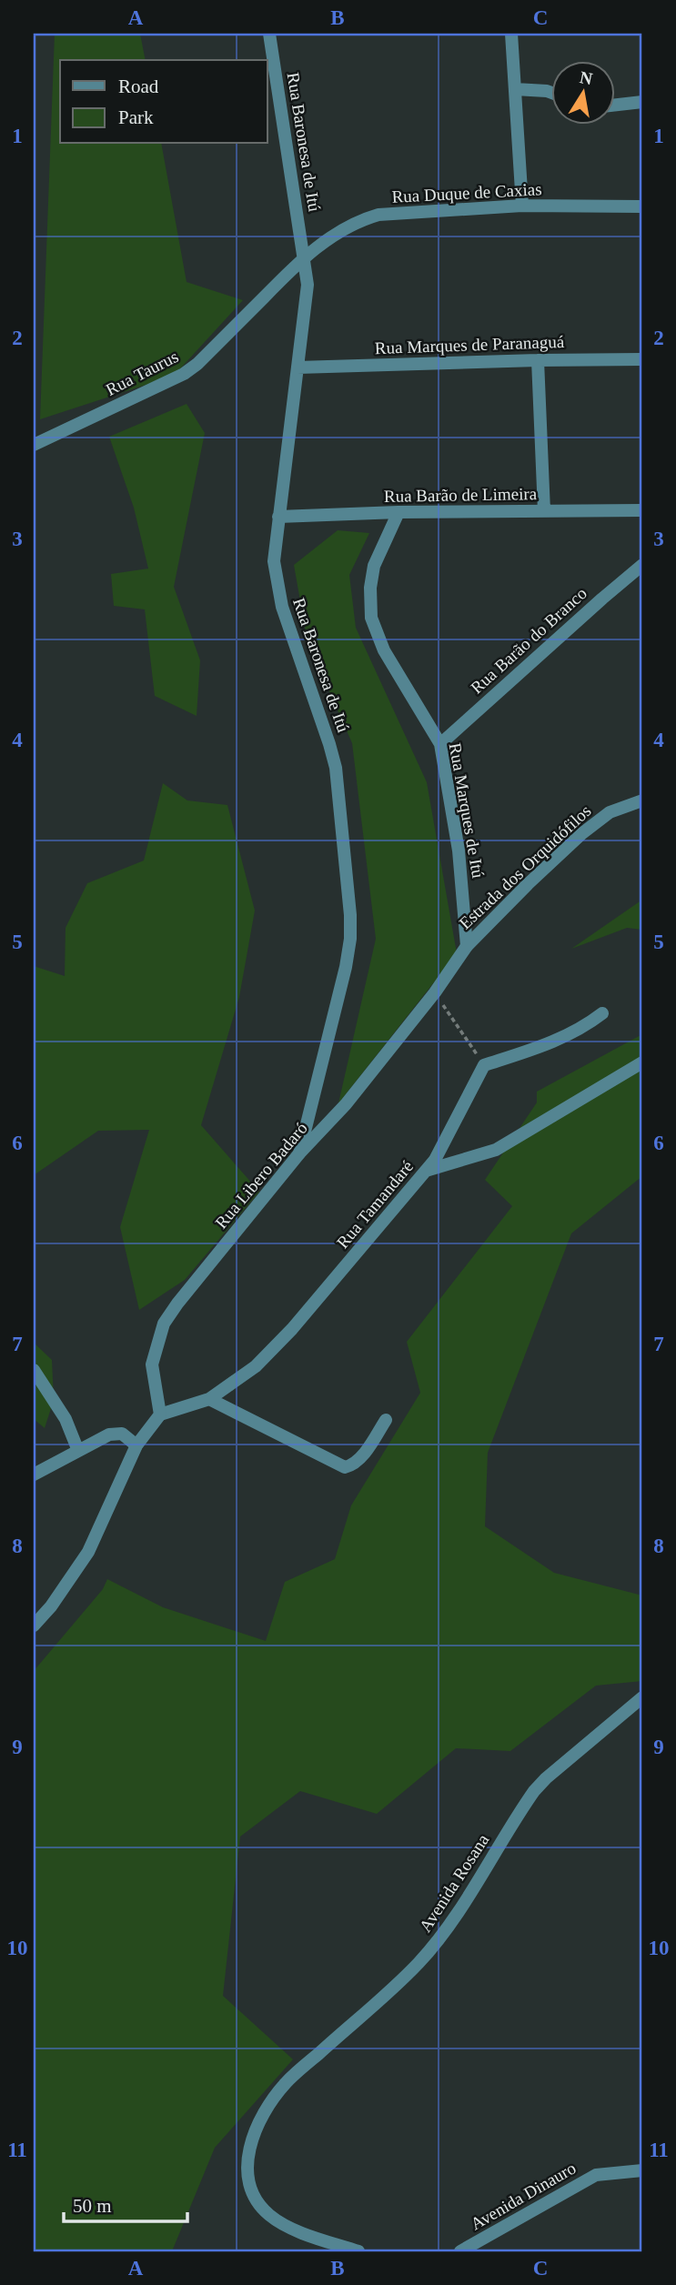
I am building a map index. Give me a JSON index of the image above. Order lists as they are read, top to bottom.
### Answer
{
  "streets": {
    "street": [
      "Rua Baronesa de Itú",
      "Rua Duque de Caxias",
      "Rua Marques de Paranaguá",
      "Rua Taurus",
      "Rua Barão de Limeira",
      "Rua Barão do Branco",
      "Rua Marques de Itú",
      "Estrada dos Orquidófilos",
      "Rua Libero Badaró",
      "Rua Tamandaré",
      "Avenida Rosana",
      "Avenida Dinauro"
    ]
  },
  "crossings": [
    ["Rua Baronesa de Itú", "Rua Duque de Caxias"],
    ["Rua Baronesa de Itú", "Rua Marques de Paranaguá"],
    ["Rua Baronesa de Itú", "Rua Taurus"],
    ["Rua Baronesa de Itú", "Rua Barão de Limeira"],
    ["Rua Baronesa de Itú", "Rua Libero Badaró"],
    ["Rua Duque de Caxias", "Rua Taurus"],
    ["Rua Barão de Limeira", "Rua Marques de Itú"],
    ["Rua Barão do Branco", "Rua Marques de Itú"],
    ["Rua Marques de Itú", "Estrada dos Orquidófilos"],
    ["Rua Marques de Itú", "Rua Libero Badaró"],
    ["Estrada dos Orquidófilos", "Rua Libero Badaró"],
    ["Rua Libero Badaró", "Rua Tamandaré"]
  ],
  "legend": ["Road", "Park"],
  "scale_bar": "50 m",
  "north": "top",
  "grid": {
    "columns": ["A", "B", "C"],
    "rows": [
      "1",
      "2",
      "3",
      "4",
      "5",
      "6",
      "7",
      "8",
      "9",
      "10",
      "11"
    ]
  }
}
